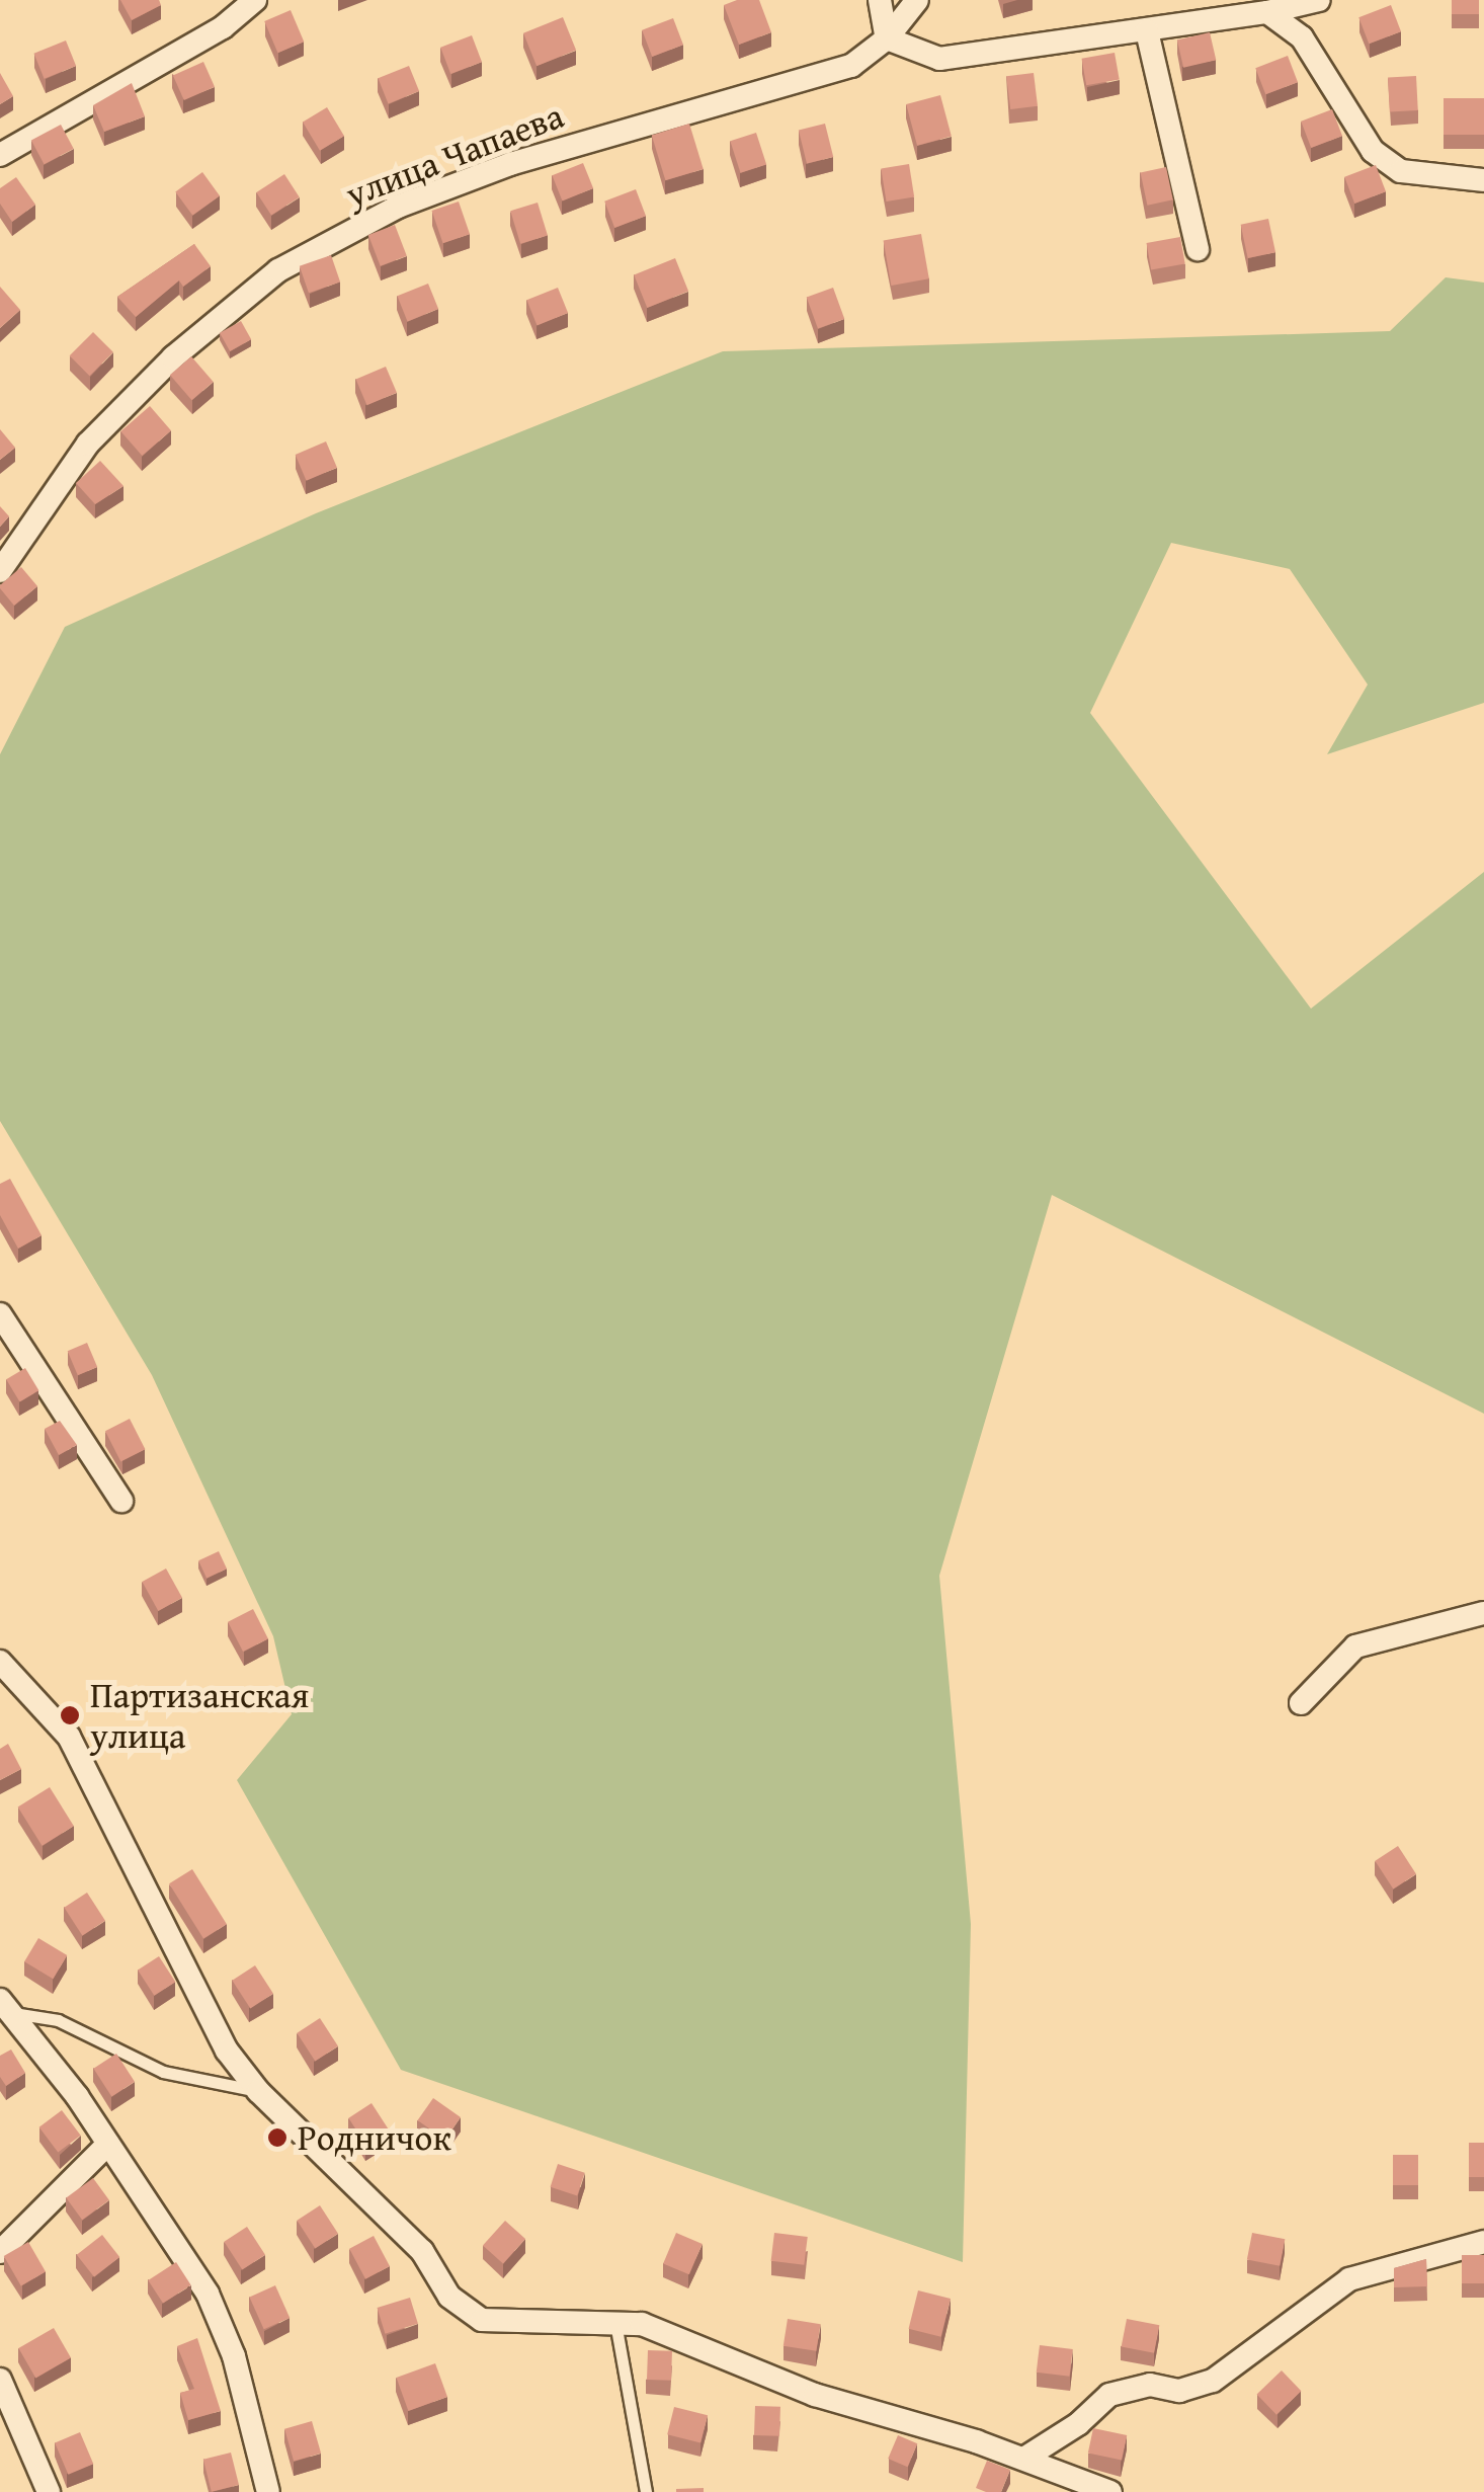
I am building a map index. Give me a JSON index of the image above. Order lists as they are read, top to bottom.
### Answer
{
  "streets": {
    "street": ["улица Чапаева"]
  },
  "places": ["Партизанская улица", "Родничок"]
}
